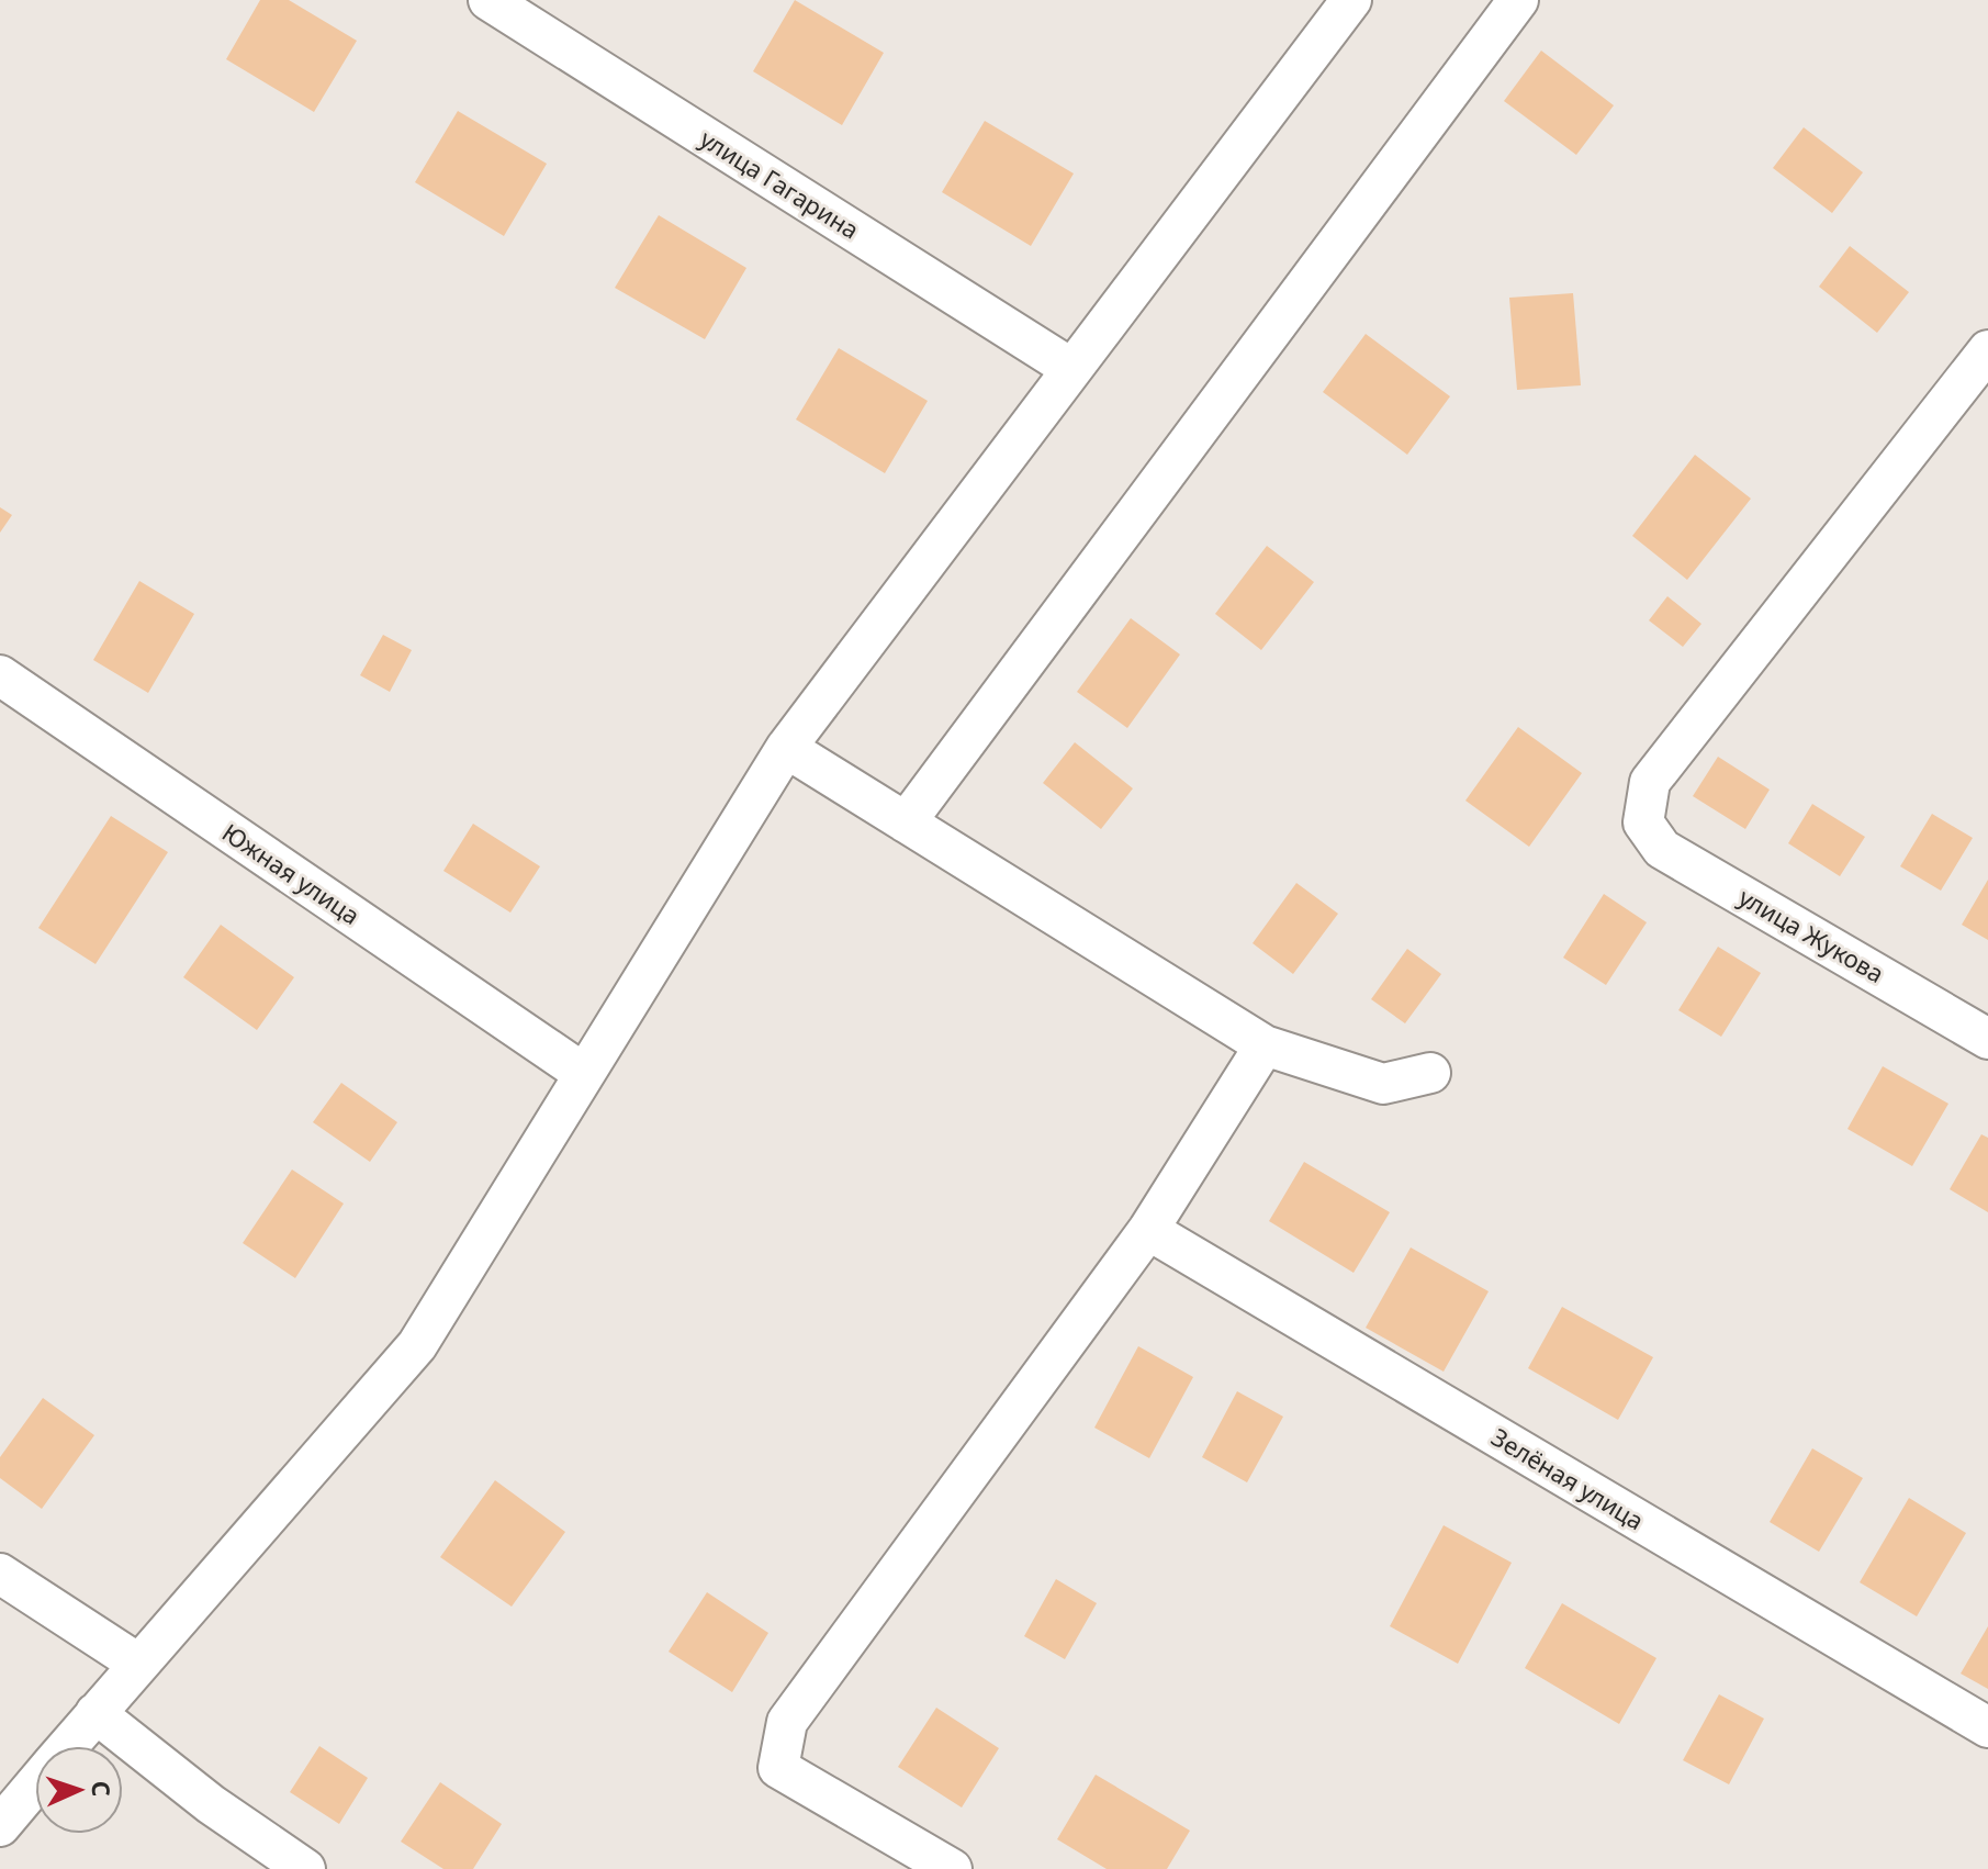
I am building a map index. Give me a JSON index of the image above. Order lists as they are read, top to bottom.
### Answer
{
  "streets": {
    "street": [
      "улица Гагарина",
      "Южная улица",
      "улица Жукова",
      "Зелёная улица"
    ]
  },
  "north": "right"
}
